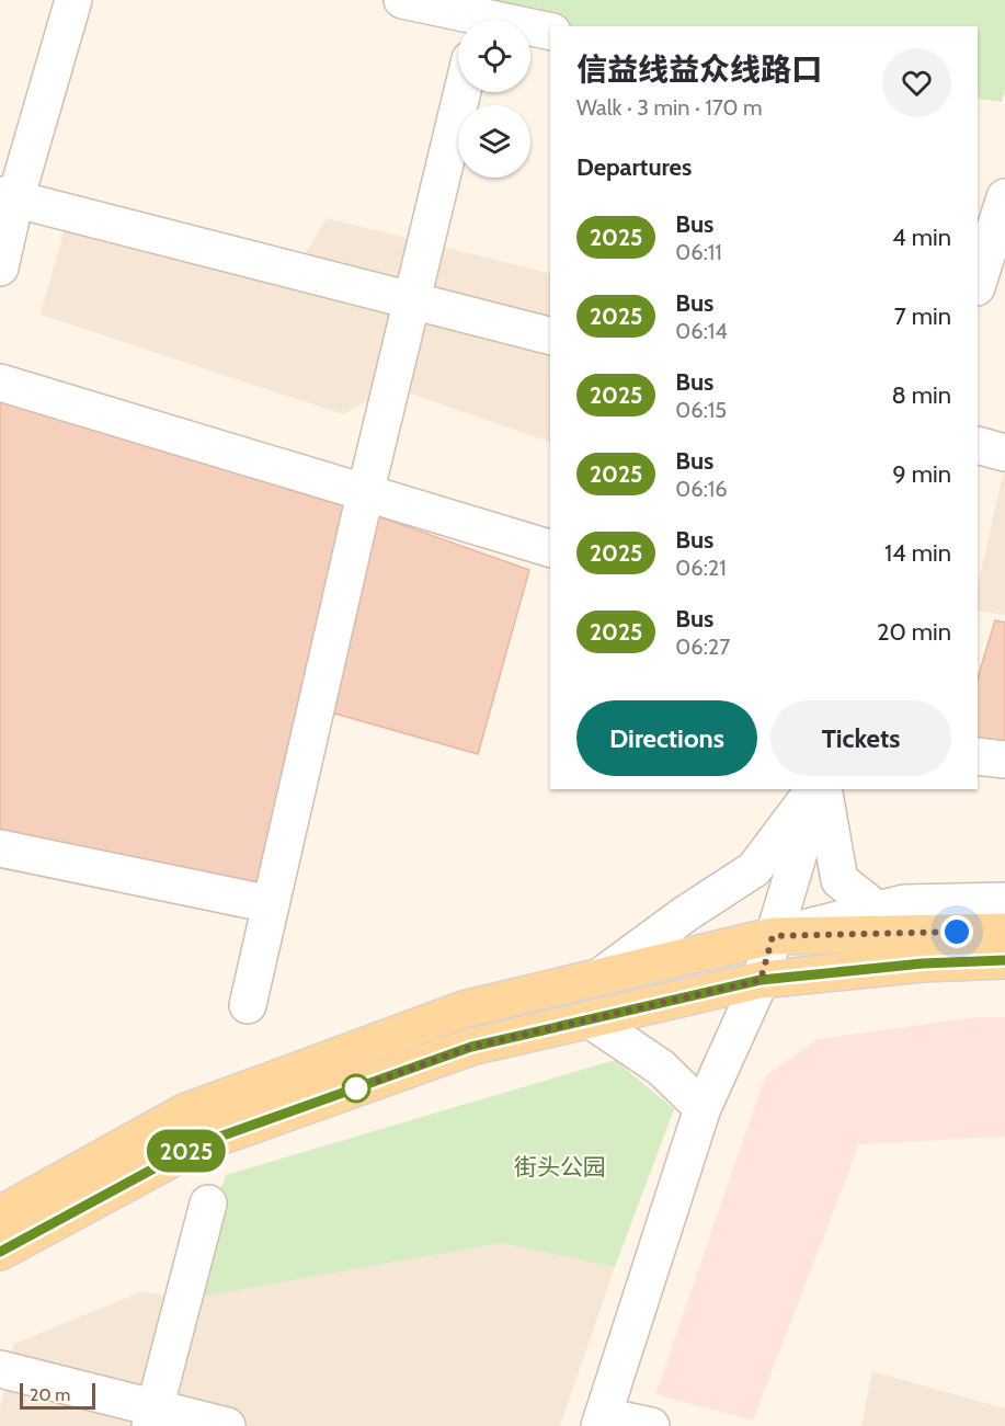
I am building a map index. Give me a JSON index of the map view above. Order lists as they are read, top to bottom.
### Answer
{
  "parks": ["街头公园"],
  "lines": ["bus line 2025"],
  "scale_bar": "20 m",
  "page": {
    "on_map": "2025",
    "heading": [
      ["信益线益众线路口", "Walk · 3 min · 170 m"],
      "Departures"
    ],
    "list": [
      {
        "mark": "2025",
        "name": "Bus",
        "note": "06:11",
        "value": "4 min"
      },
      {
        "mark": "2025",
        "name": "Bus",
        "note": "06:14",
        "value": "7 min"
      },
      {
        "mark": "2025",
        "name": "Bus",
        "note": "06:15",
        "value": "8 min"
      },
      {
        "mark": "2025",
        "name": "Bus",
        "note": "06:16",
        "value": "9 min"
      },
      {
        "mark": "2025",
        "name": "Bus",
        "note": "06:21",
        "value": "14 min"
      },
      {
        "mark": "2025",
        "name": "Bus",
        "note": "06:27",
        "value": "20 min"
      }
    ],
    "buttons": ["Directions", "Tickets"],
    "scale": "20 m"
  }
}
